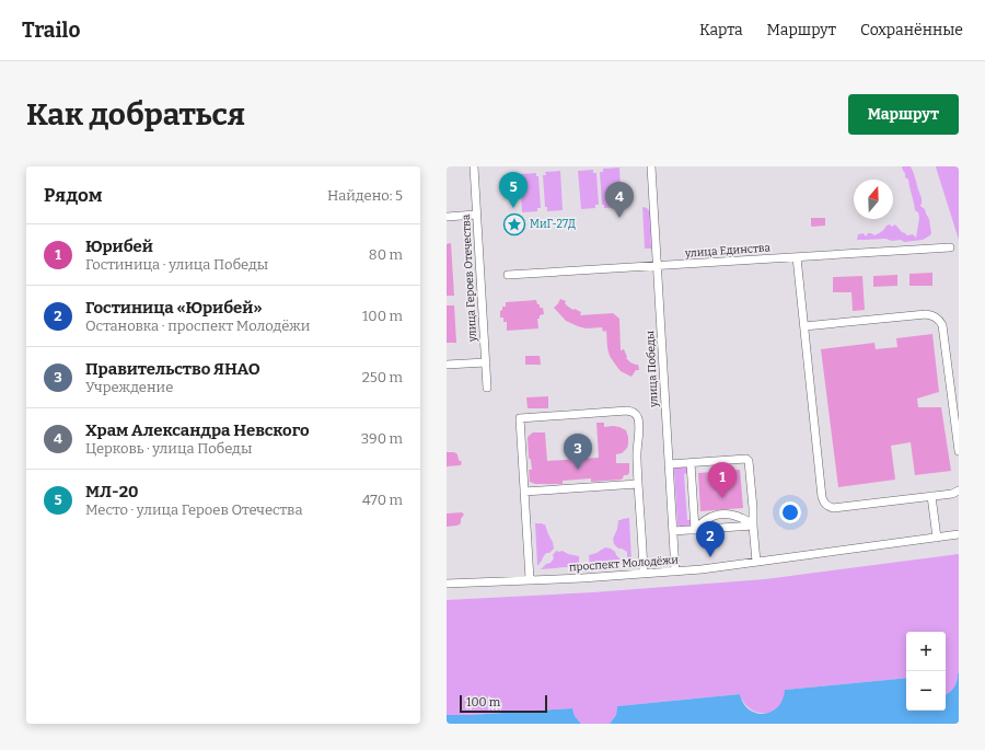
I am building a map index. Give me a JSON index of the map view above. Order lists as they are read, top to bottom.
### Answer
{
  "streets": {
    "street": [
      "улица Единства",
      "улица Героев Отечества",
      "улица Победы",
      "проспект Молодёжи"
    ]
  },
  "crossings": [
    ["улица Единства", "улица Победы"],
    ["улица Победы", "проспект Молодёжи"]
  ],
  "places": {
    "place": ["МиГ-27Д"]
  },
  "scale_bar": "100 m",
  "north": "top",
  "page": {
    "header": "Trailo",
    "nav": ["Карта", "Маршрут", "Сохранённые"],
    "buttons": "Маршрут",
    "title": "Как добраться",
    "heading": ["Рядом", "Найдено: 5"],
    "pins": [
      "5",
      "4",
      "3",
      "1",
      "2"
    ],
    "list": [
      {
        "mark": "1",
        "name": "Юрибей",
        "note": "Гостиница · улица Победы",
        "value": "80 m"
      },
      {
        "mark": "2",
        "name": "Гостиница «Юрибей»",
        "note": "Остановка · проспект Молодёжи",
        "value": "100 m"
      },
      {
        "mark": "3",
        "name": "Правительство ЯНАО",
        "note": "Учреждение",
        "value": "250 m"
      },
      {
        "mark": "4",
        "name": "Храм Александра Невского",
        "note": "Церковь · улица Победы",
        "value": "390 m"
      },
      {
        "mark": "5",
        "name": "МЛ-20",
        "note": "Место · улица Героев Отечества",
        "value": "470 m"
      }
    ],
    "map_buttons": ["+", "−"],
    "scale": "100 m"
  }
}
